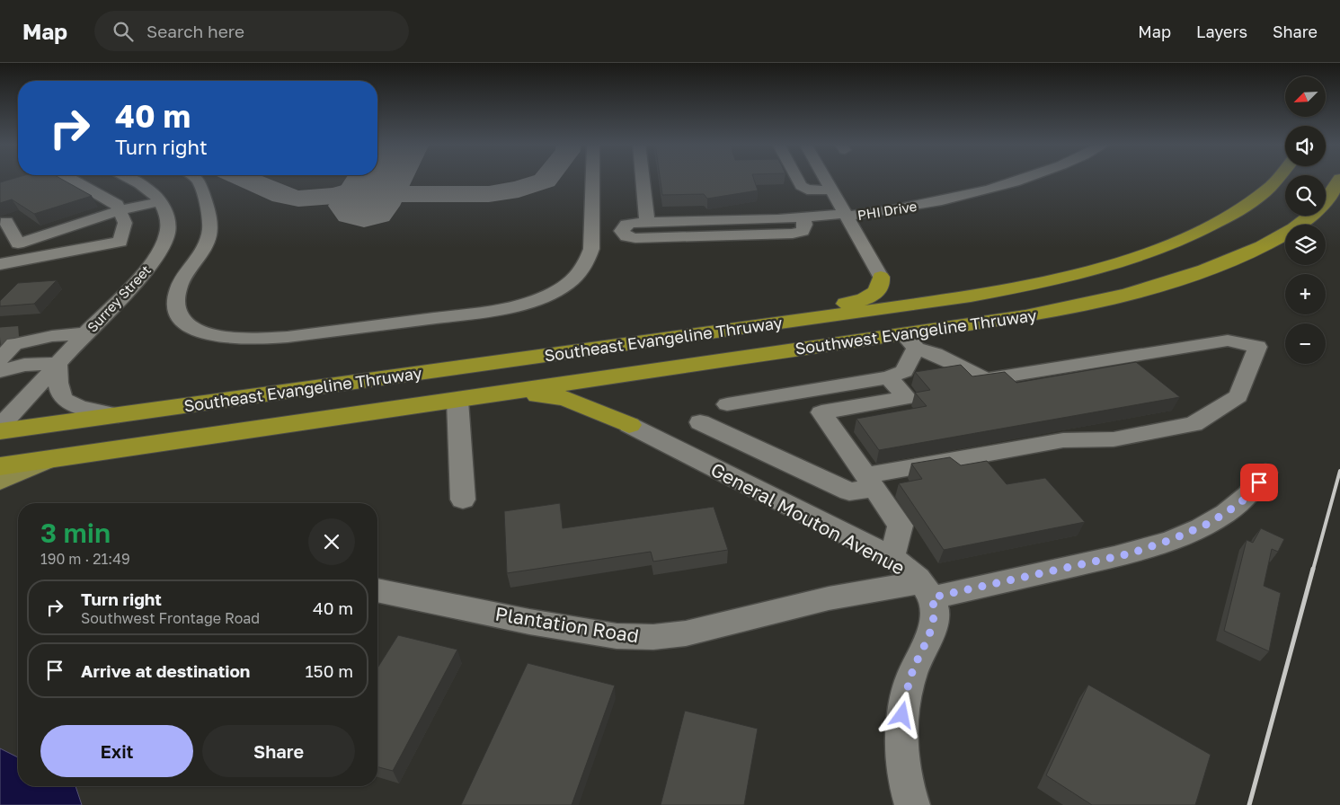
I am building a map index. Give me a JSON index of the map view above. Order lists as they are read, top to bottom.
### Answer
{
  "streets": {
    "highway": ["Southwest Evangeline Thruway", "Southeast Evangeline Thruway"],
    "street": [
      "PHI Drive",
      "Surrey Street",
      "General Mouton Avenue",
      "Plantation Road"
    ]
  },
  "crossings": [
    ["Southwest Evangeline Thruway", "Southeast Evangeline Thruway"],
    ["General Mouton Avenue", "Plantation Road"]
  ],
  "north": "bottom left",
  "page": {
    "header": "Map",
    "search": "Search here",
    "nav": ["Map", "Layers", "Share"],
    "map_buttons": ["+", "−"],
    "turn": ["40 m", "Turn right"],
    "heading": ["3 min", "190 m · 21:49"],
    "list": [
      {
        "name": "Turn right",
        "note": "Southwest Frontage Road",
        "value": "40 m"
      },
      {
        "name": "Arrive at destination",
        "value": "150 m"
      }
    ],
    "buttons": ["Exit", "Share"]
  }
}
